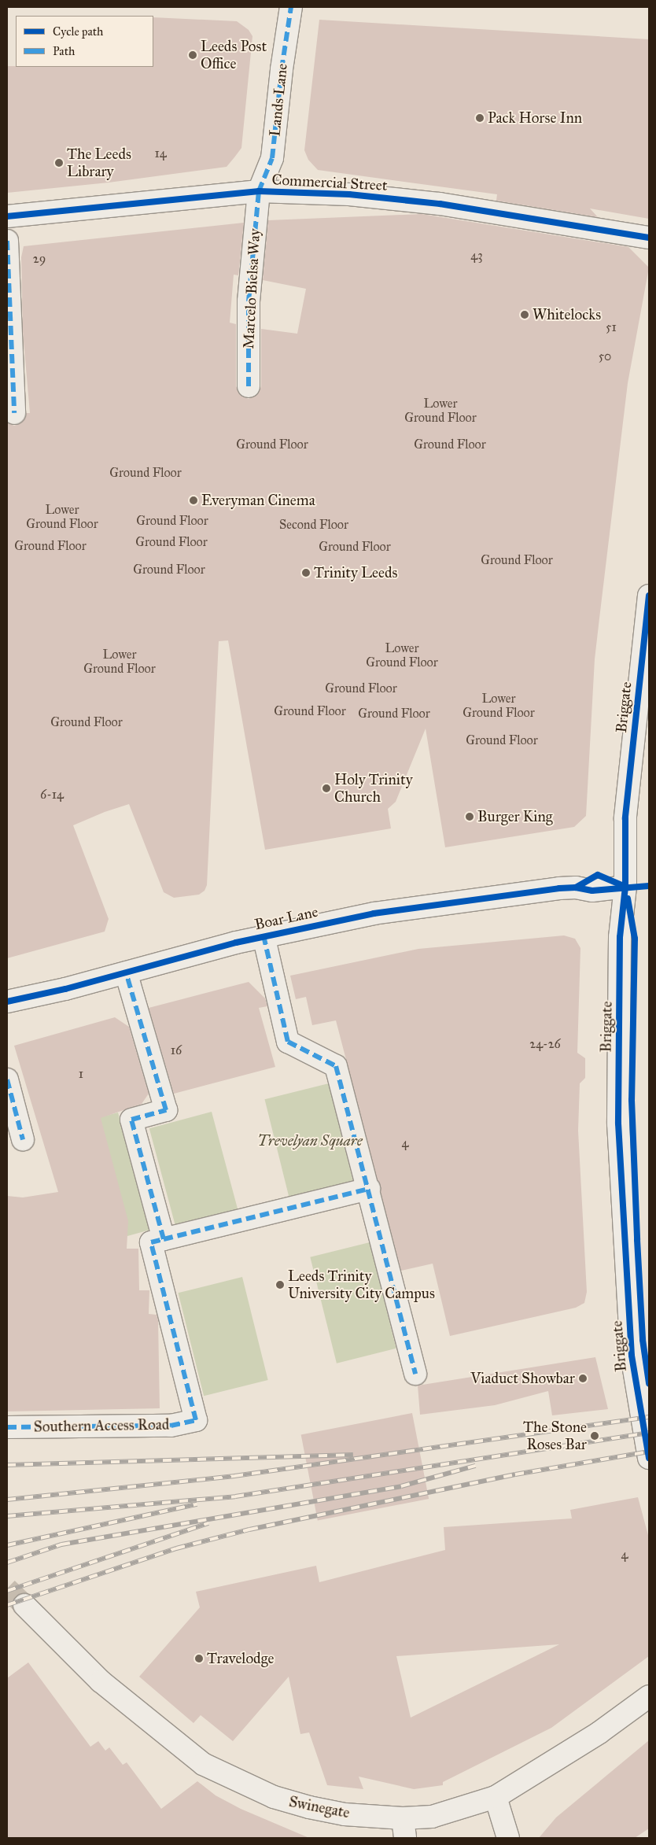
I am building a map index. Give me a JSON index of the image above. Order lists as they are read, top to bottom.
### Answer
{
  "streets": {
    "street": [
      "Lands Lane",
      "Commercial Street",
      "Marcelo Bielsa Way",
      "Briggate",
      "Boar Lane",
      "Southern Access Road",
      "Swinegate"
    ]
  },
  "crossings": [
    ["Lands Lane", "Commercial Street"],
    ["Lands Lane", "Marcelo Bielsa Way"],
    ["Commercial Street", "Marcelo Bielsa Way"],
    ["Briggate", "Boar Lane"]
  ],
  "parks": ["Trevelyan Square"],
  "places": [
    "Leeds Post Office",
    "Pack Horse Inn",
    "The Leeds Library",
    "Whitelocks",
    "Everyman Cinema",
    "Trinity Leeds",
    "Holy Trinity Church",
    "Burger King",
    "Leeds Trinity University City Campus",
    "Viaduct Showbar",
    "The Stone Roses Bar",
    "Travelodge"
  ],
  "house_numbers": [
    "14",
    "43",
    "29",
    "51",
    "50",
    "Lower Ground Floor",
    "Ground Floor",
    "Ground Floor",
    "Ground Floor",
    "Lower Ground Floor",
    "Ground Floor",
    "Second Floor",
    "Ground Floor",
    "Ground Floor",
    "Ground Floor",
    "Ground Floor",
    "Ground Floor",
    "Lower Ground Floor",
    "Lower Ground Floor",
    "Ground Floor",
    "Lower Ground Floor",
    "Ground Floor",
    "Ground Floor",
    "Ground Floor",
    "Ground Floor",
    "6-14",
    "24-26",
    "16",
    "1",
    "4",
    "4"
  ],
  "legend": ["Cycle path", "Path"]
}
